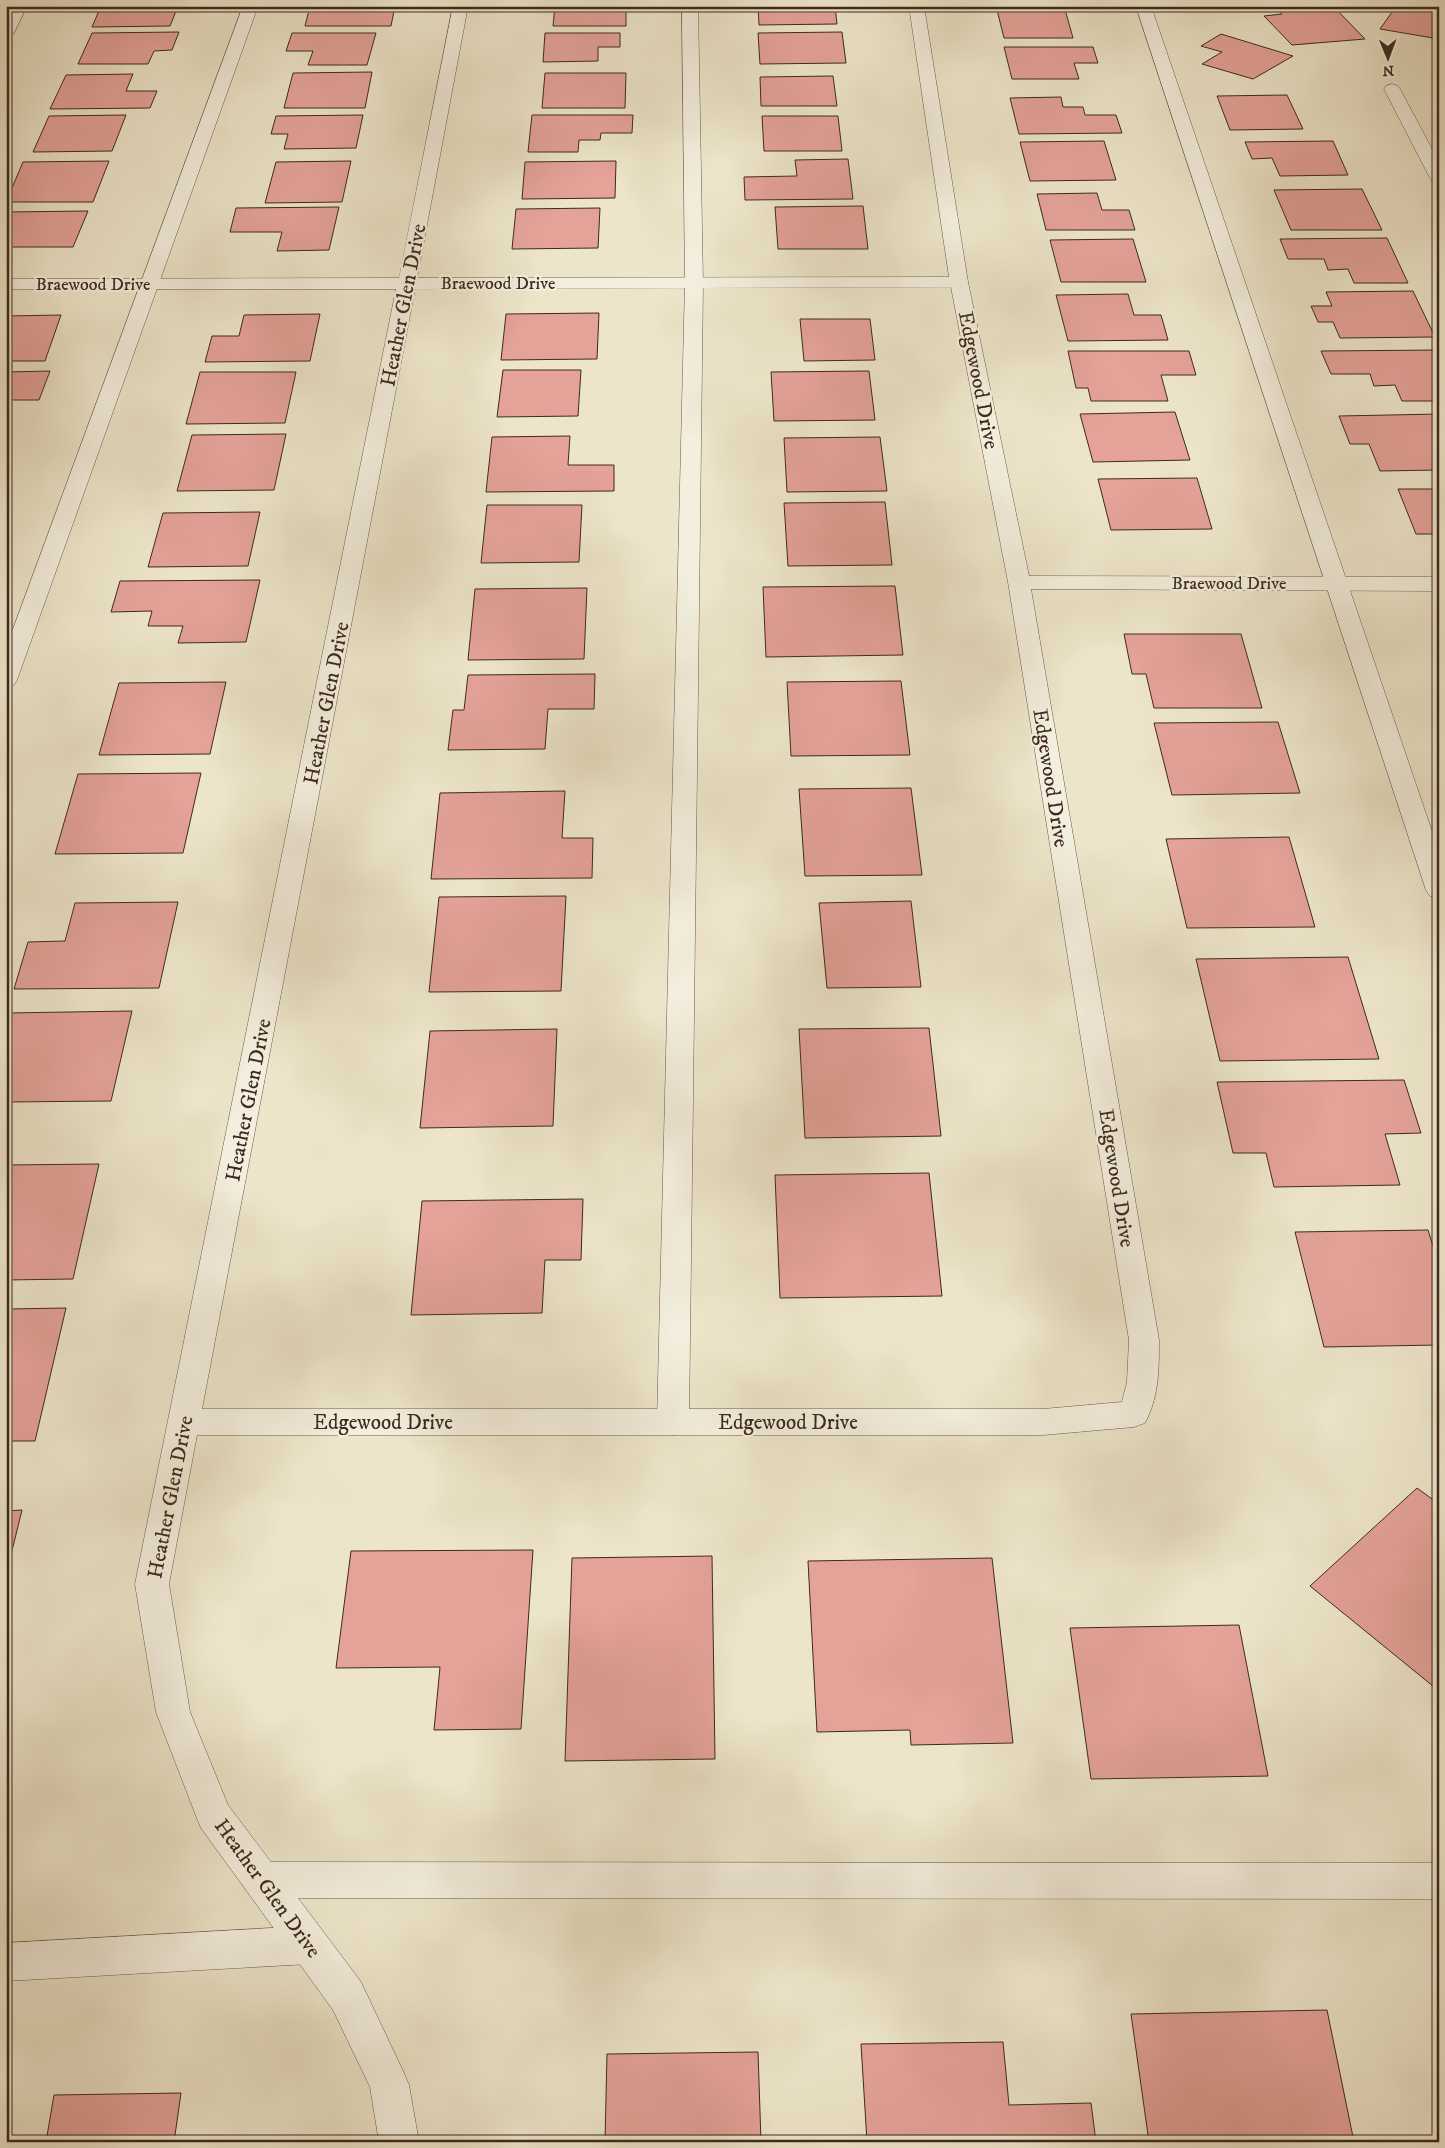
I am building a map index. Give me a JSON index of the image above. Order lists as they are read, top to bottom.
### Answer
{
  "streets": {
    "street": ["Braewood Drive", "Heather Glen Drive", "Edgewood Drive"]
  },
  "crossings": [
    ["Braewood Drive", "Heather Glen Drive"],
    ["Braewood Drive", "Edgewood Drive"],
    ["Heather Glen Drive", "Edgewood Drive"]
  ],
  "north": "bottom"
}
